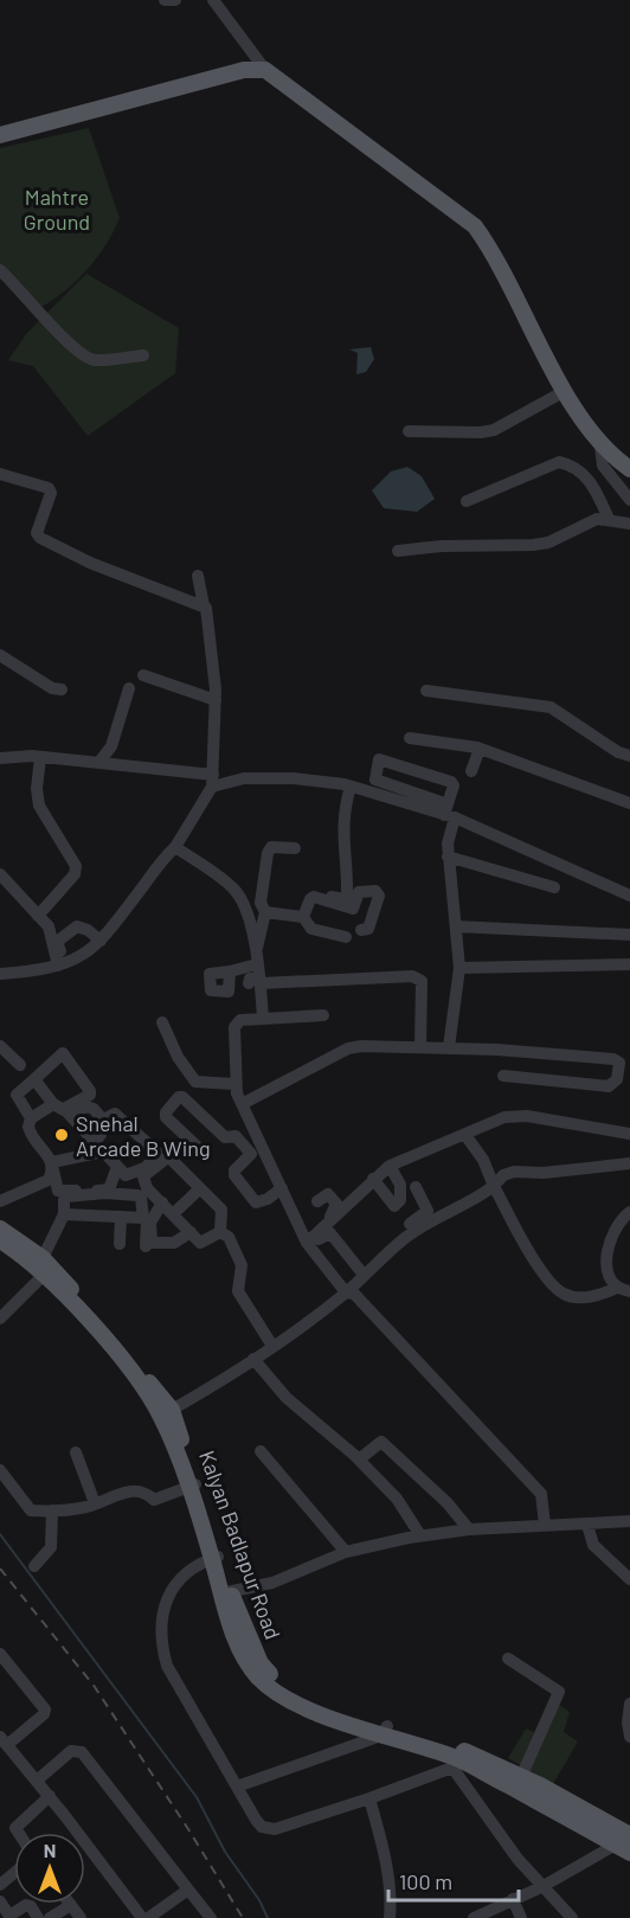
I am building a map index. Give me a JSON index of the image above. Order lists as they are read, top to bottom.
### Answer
{
  "parks": ["Mahtre Ground"],
  "places": ["Snehal Arcade B Wing"],
  "scale_bar": "100 m",
  "north": "top"
}
